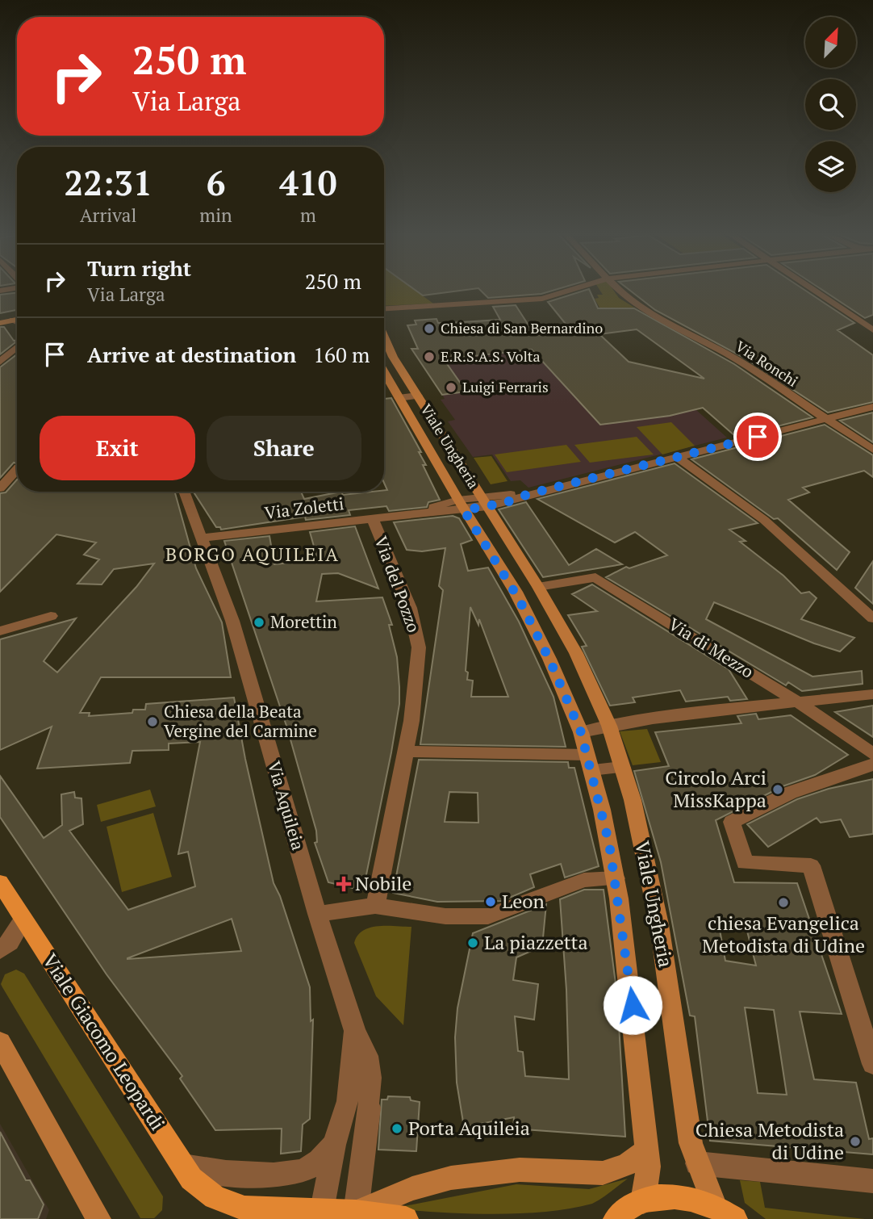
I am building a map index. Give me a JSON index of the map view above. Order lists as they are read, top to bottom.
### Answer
{
  "streets": {
    "main road": ["Viale Giacomo Leopardi"],
    "street": [
      "Via Ronchi",
      "Viale Ungheria",
      "Via Zoletti",
      "Via del Pozzo",
      "Via di Mezzo",
      "Via Aquileia"
    ]
  },
  "crossings": [
    ["Viale Ungheria", "Via Zoletti"],
    ["Viale Ungheria", "Via di Mezzo"],
    ["Via Zoletti", "Via del Pozzo"],
    ["Via Zoletti", "Via Aquileia"],
    ["Via Aquileia", "Viale Giacomo Leopardi"]
  ],
  "districts": ["BORGO AQUILEIA"],
  "places": {
    "other": [
      "Chiesa di San Bernardino",
      "E.R.S.A.S. Volta",
      "Luigi Ferraris",
      "Morettin",
      "Chiesa della Beata Vergine del Carmine",
      "Circolo Arci MissKappa",
      "Leon",
      "chiesa Evangelica Metodista di Udine",
      "La piazzetta",
      "Porta Aquileia",
      "Chiesa Metodista di Udine"
    ],
    "health": ["Nobile"]
  },
  "north": "top right",
  "page": {
    "turn": ["250 m", "Via Larga"],
    "eta": [
      "22:31",
      "Arrival",
      "6",
      "min",
      "410",
      "m"
    ],
    "list": [
      {
        "name": "Turn right",
        "note": "Via Larga",
        "value": "250 m"
      },
      {
        "name": "Arrive at destination",
        "value": "160 m"
      }
    ],
    "buttons": ["Exit", "Share"]
  }
}
